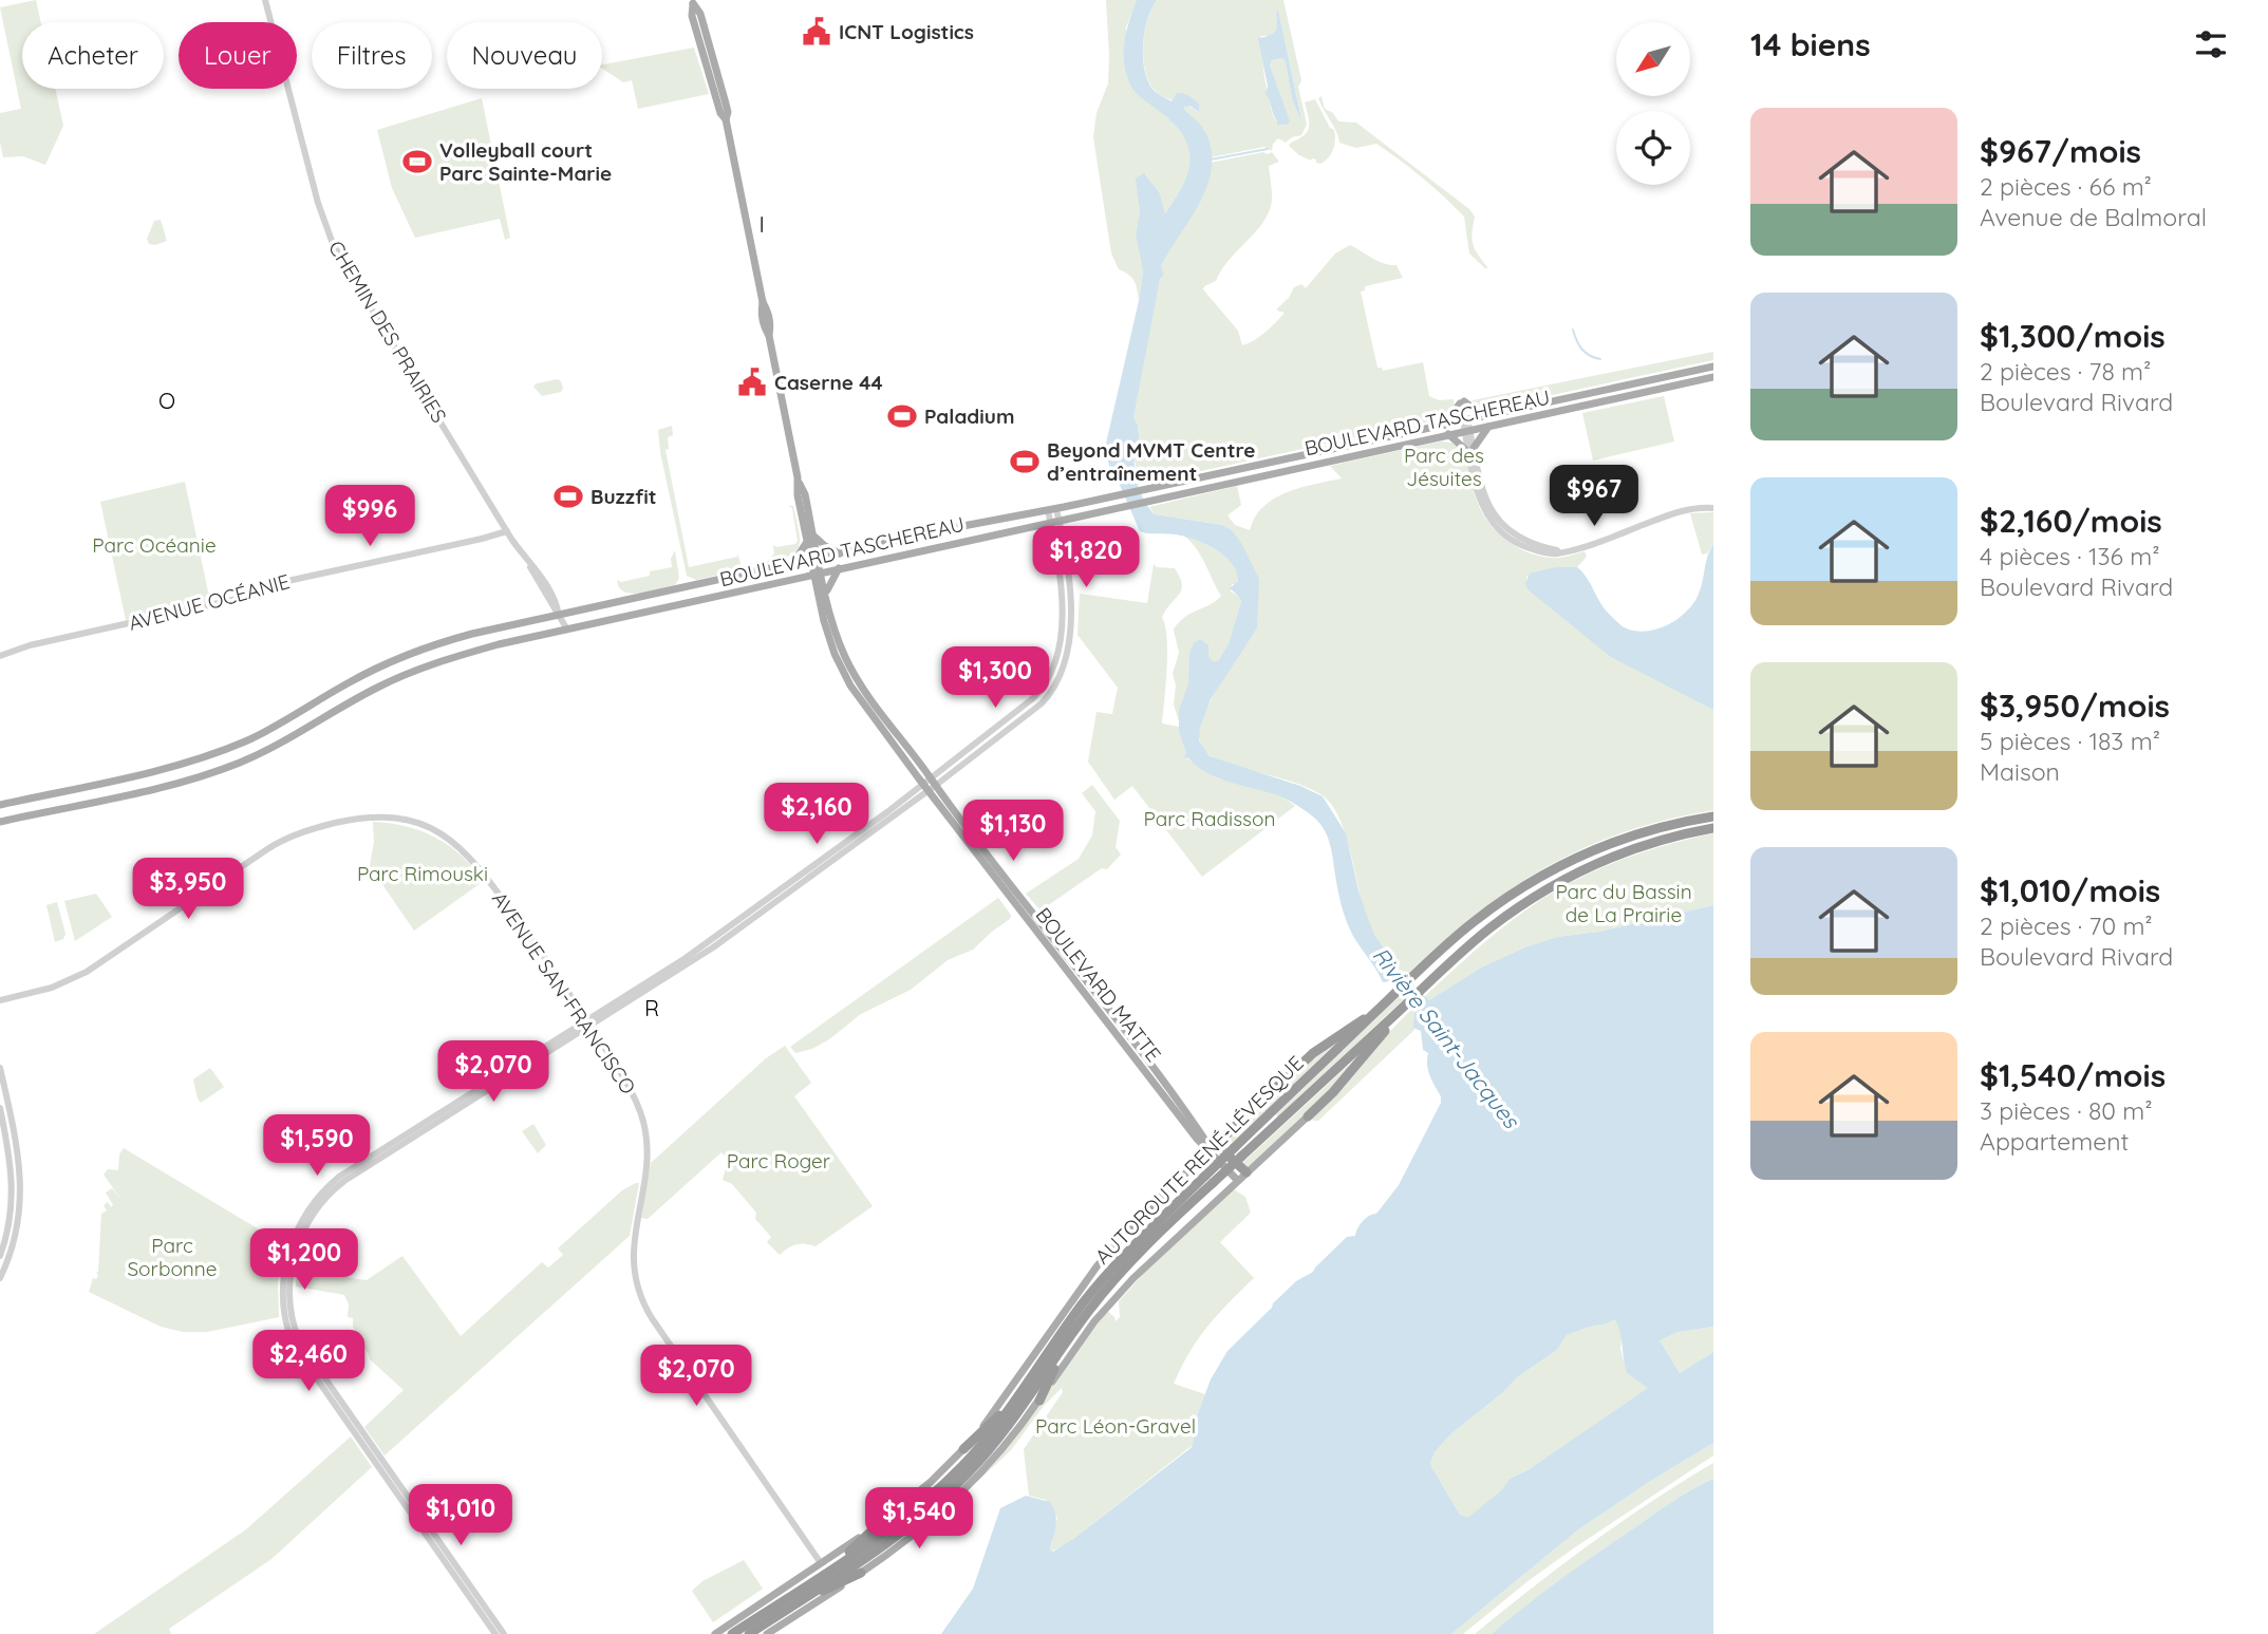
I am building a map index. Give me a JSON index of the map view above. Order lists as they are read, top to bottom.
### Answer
{
  "streets": {
    "highway": ["AUTOROUTE RENÉ-LÉVESQUE"],
    "main road": ["BOULEVARD TASCHEREAU", "BOULEVARD MATTE"],
    "street": ["CHEMIN DES PRAIRIES", "AVENUE OCÉANIE", "AVENUE SAN-FRANCISCO"]
  },
  "crossings": [
    ["CHEMIN DES PRAIRIES", "BOULEVARD TASCHEREAU"],
    ["CHEMIN DES PRAIRIES", "AVENUE OCÉANIE"],
    ["BOULEVARD TASCHEREAU", "BOULEVARD MATTE"],
    ["AVENUE SAN-FRANCISCO", "AUTOROUTE RENÉ-LÉVESQUE"]
  ],
  "districts": ["I", "O", "R"],
  "water": ["Rivière Saint-Jacques"],
  "parks": [
    "Parc des Jésuites",
    "Parc Océanie",
    "Parc Radisson",
    "Parc Rimouski",
    "Parc du Bassin de La Prairie",
    "Parc Roger",
    "Parc Sorbonne",
    "Parc Léon-Gravel"
  ],
  "places": {
    "public building": ["ICNT Logistics", "Caserne 44"],
    "sports": [
      "Volleyball court Parc Sainte-Marie",
      "Paladium",
      "Beyond MVMT Centre d’entraînement",
      "Buzzfit"
    ]
  },
  "north": "bottom left",
  "page": {
    "heading": "14 biens",
    "chip": [
      "Acheter",
      "Louer",
      "Filtres",
      "Nouveau"
    ],
    "list": [
      {
        "name": "$967/mois",
        "note": "2 pièces · 66 m² · Avenue de Balmoral"
      },
      {
        "name": "$1,300/mois",
        "note": "2 pièces · 78 m² · Boulevard Rivard"
      },
      {
        "name": "$2,160/mois",
        "note": "4 pièces · 136 m² · Boulevard Rivard"
      },
      {
        "name": "$3,950/mois",
        "note": "5 pièces · 183 m² · Maison"
      },
      {
        "name": "$1,010/mois",
        "note": "2 pièces · 70 m² · Boulevard Rivard"
      },
      {
        "name": "$1,540/mois",
        "note": "3 pièces · 80 m² · Appartement"
      }
    ],
    "price": [
      "$967",
      "$996",
      "$1,820",
      "$1,300",
      "$2,160",
      "$1,130",
      "$3,950",
      "$2,070",
      "$1,590",
      "$1,200",
      "$2,460",
      "$2,070",
      "$1,010",
      "$1,540"
    ]
  }
}
